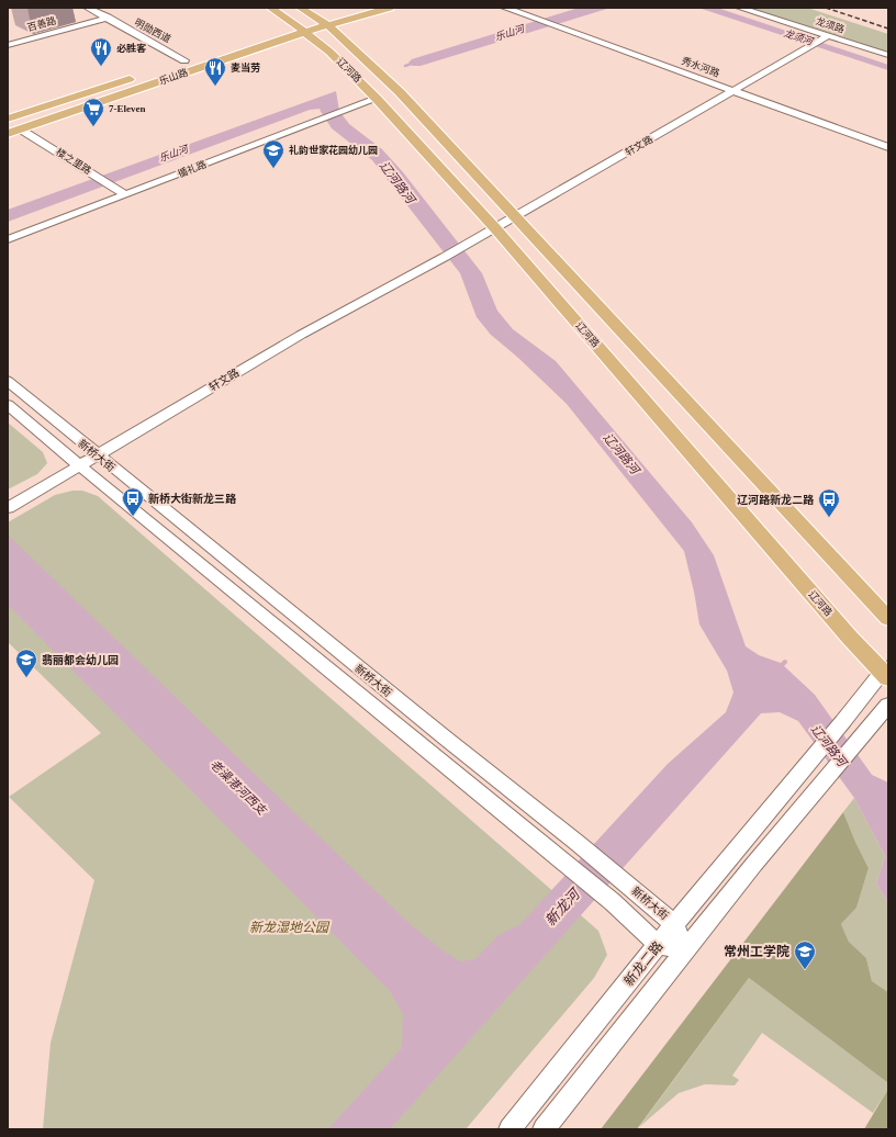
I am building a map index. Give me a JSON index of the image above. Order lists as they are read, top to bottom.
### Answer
{
  "streets": {
    "main road": ["辽河路", "乐山路"],
    "street": [
      "百善路",
      "龙须路",
      "明勋西道",
      "秀水河路",
      "轩文路",
      "楼之里路",
      "循礼路",
      "新桥大街",
      "新龙二路"
    ]
  },
  "crossings": [
    ["百善路", "明勋西道"],
    ["龙须路", "轩文路"],
    ["明勋西道", "乐山路"],
    ["秀水河路", "轩文路"],
    ["辽河路", "乐山路"],
    ["辽河路", "轩文路"],
    ["辽河路", "循礼路"],
    ["辽河路", "新龙二路"],
    ["乐山路", "楼之里路"],
    ["轩文路", "新桥大街"],
    ["楼之里路", "循礼路"],
    ["新桥大街", "新龙二路"]
  ],
  "water": [
    "乐山河",
    "龙须河",
    "辽河路河",
    "老澡港河西支",
    "新龙河"
  ],
  "parks": ["新龙湿地公园"],
  "places": {
    "restaurant": ["必胜客", "麦当劳"],
    "supermarket": ["7-Eleven"],
    "school or university": ["礼韵世家花园幼儿园", "翡丽都会幼儿园", "常州工学院"],
    "bus stop": ["新桥大街新龙三路", "辽河路新龙二路"]
  }
}
